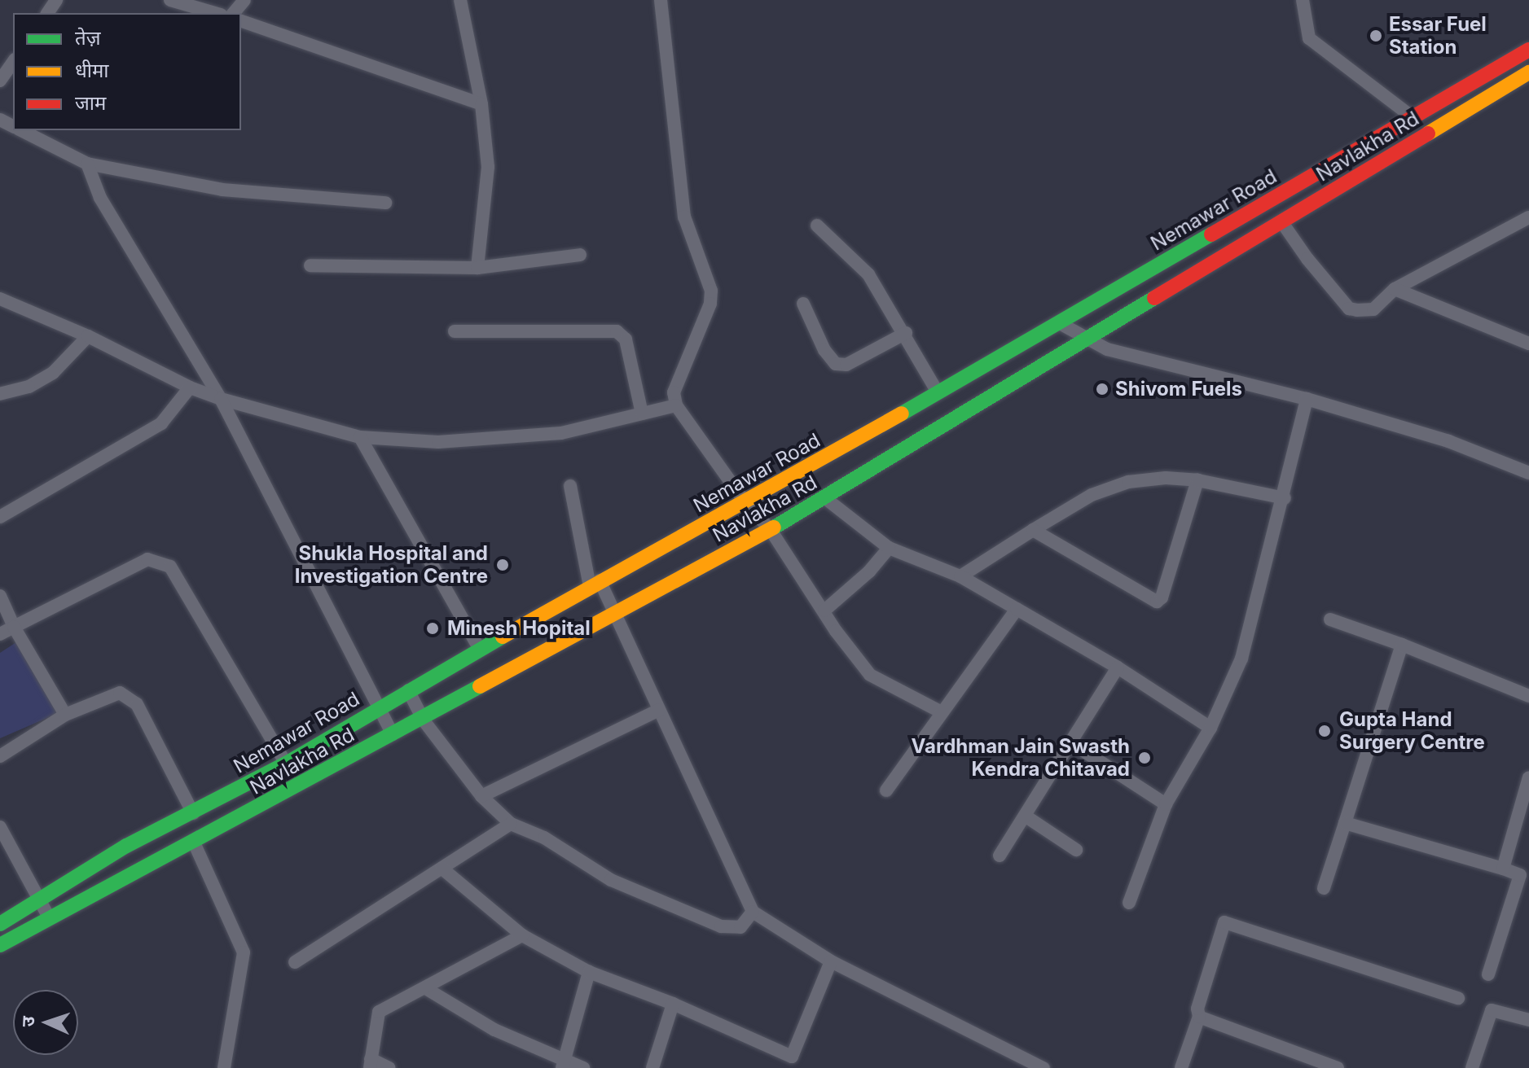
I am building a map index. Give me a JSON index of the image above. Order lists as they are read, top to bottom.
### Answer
{
  "streets": {
    "main road": ["Navlakha Rd", "Nemawar Road"]
  },
  "places": [
    "Essar Fuel Station",
    "Shivom Fuels",
    "Shukla Hospital and Investigation Centre",
    "Minesh Hopital",
    "Gupta Hand Surgery Centre",
    "Vardhman Jain Swasth Kendra Chitavad"
  ],
  "legend": ["तेज़", "धीमा", "जाम"],
  "north": "left"
}
